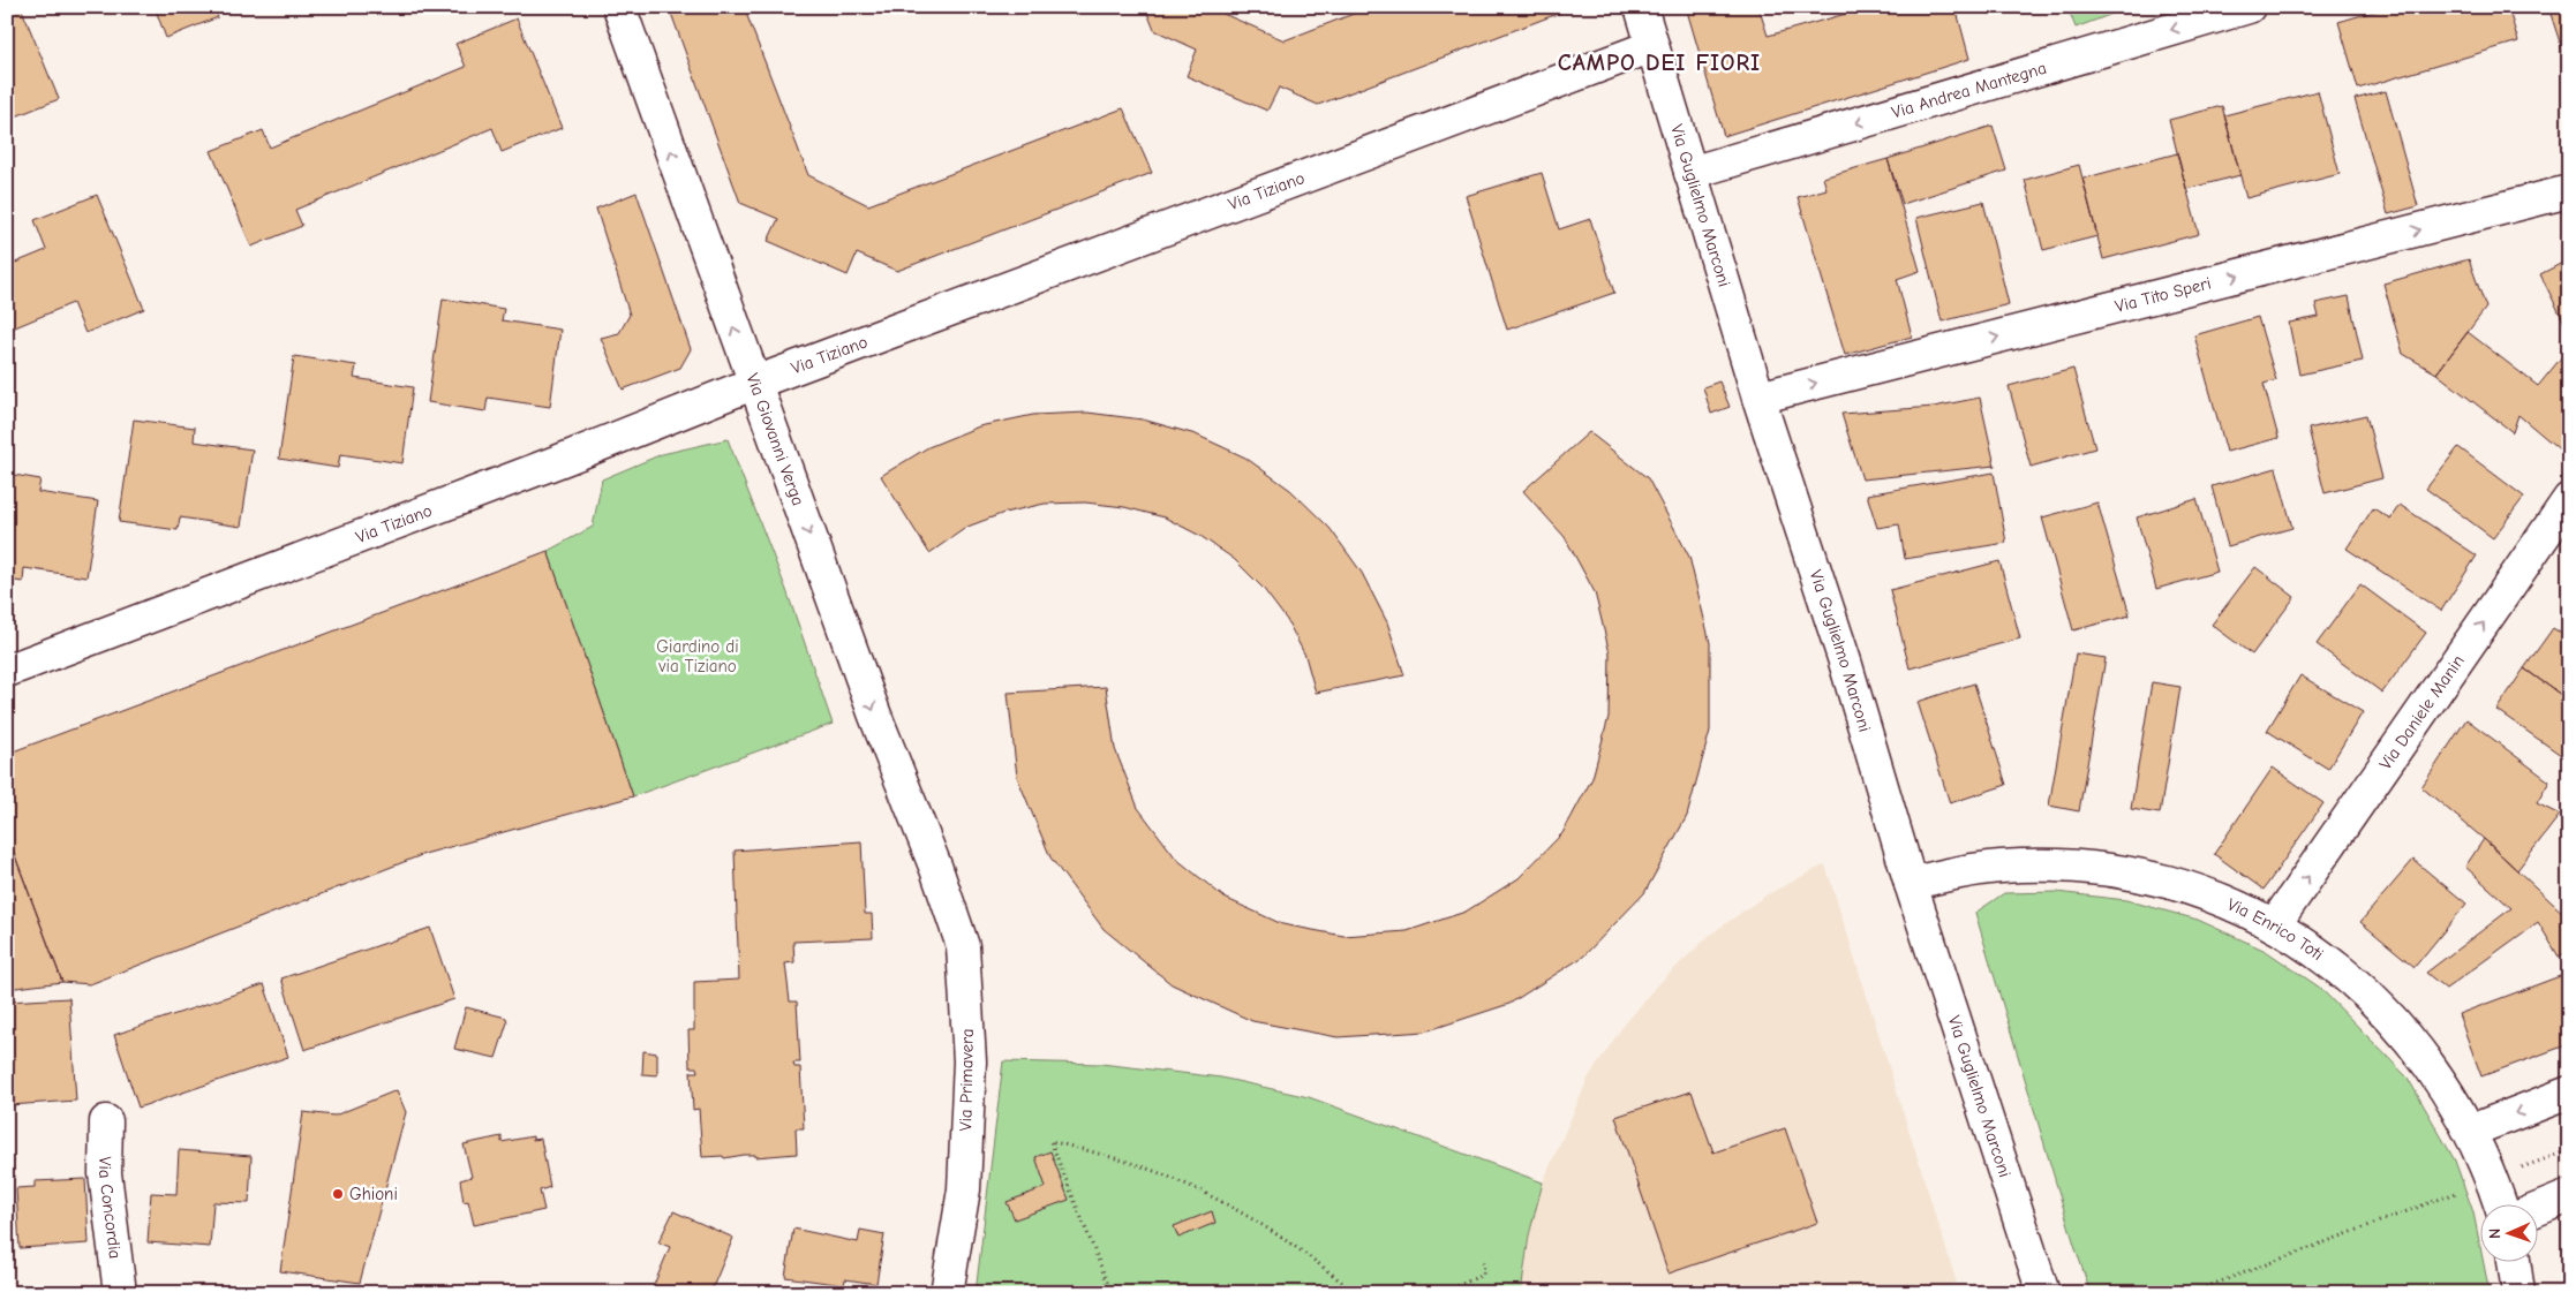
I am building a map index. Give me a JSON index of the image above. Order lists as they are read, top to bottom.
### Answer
{
  "streets": {
    "street": [
      "Via Andrea Mantegna",
      "Via Tiziano",
      "Via Guglielmo Marconi",
      "Via Tito Speri",
      "Via Giovanni Verga",
      "Via Daniele Manin",
      "Via Enrico Toti",
      "Via Primavera",
      "Via Concordia"
    ]
  },
  "crossings": [
    ["Via Andrea Mantegna", "Via Guglielmo Marconi"],
    ["Via Tiziano", "Via Guglielmo Marconi"],
    ["Via Tiziano", "Via Giovanni Verga"],
    ["Via Guglielmo Marconi", "Via Tito Speri"],
    ["Via Guglielmo Marconi", "Via Enrico Toti"],
    ["Via Giovanni Verga", "Via Primavera"],
    ["Via Daniele Manin", "Via Enrico Toti"]
  ],
  "one_way": ["Via Andrea Mantegna", "Via Tito Speri", "Via Daniele Manin"],
  "districts": ["CAMPO DEI FIORI"],
  "parks": ["Giardino di via Tiziano"],
  "places": ["Ghioni"],
  "north": "left"
}
